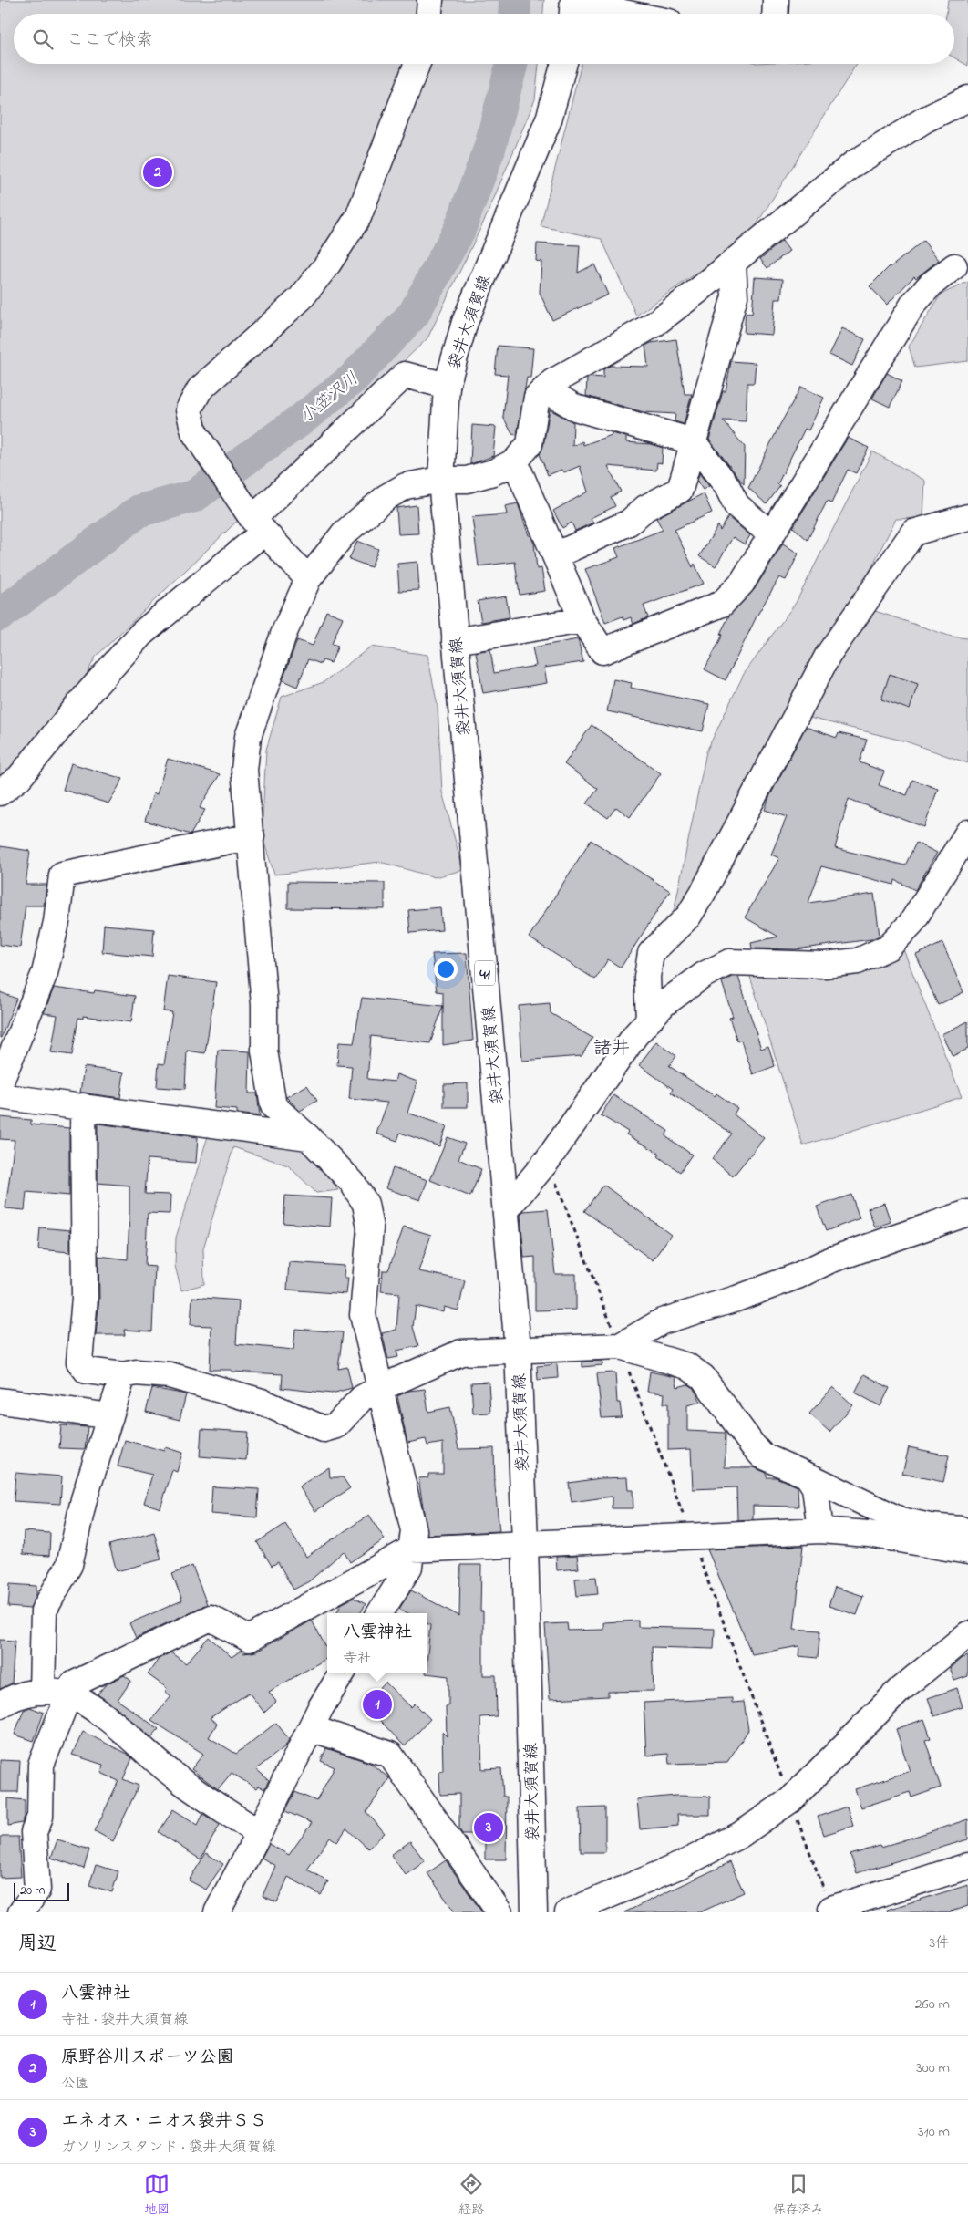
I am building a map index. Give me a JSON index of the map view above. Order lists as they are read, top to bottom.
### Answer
{
  "streets": {
    "street": ["袋井大須賀線", "41"]
  },
  "districts": ["諸井"],
  "water": ["小笠沢川"],
  "scale_bar": "20 m",
  "page": {
    "search": "ここで検索",
    "pins": ["2", "1", "3"],
    "popup": ["八雲神社", "寺社"],
    "scale": "20 m",
    "heading": ["周辺", "3件"],
    "list": [
      {
        "mark": "1",
        "name": "八雲神社",
        "note": "寺社 · 袋井大須賀線",
        "value": "260 m"
      },
      {
        "mark": "2",
        "name": "原野谷川スポーツ公園",
        "note": "公園",
        "value": "300 m"
      },
      {
        "mark": "3",
        "name": "エネオス・ニオス袋井ＳＳ",
        "note": "ガソリンスタンド · 袋井大須賀線",
        "value": "310 m"
      }
    ],
    "nav": ["地図", "経路", "保存済み"]
  }
}
